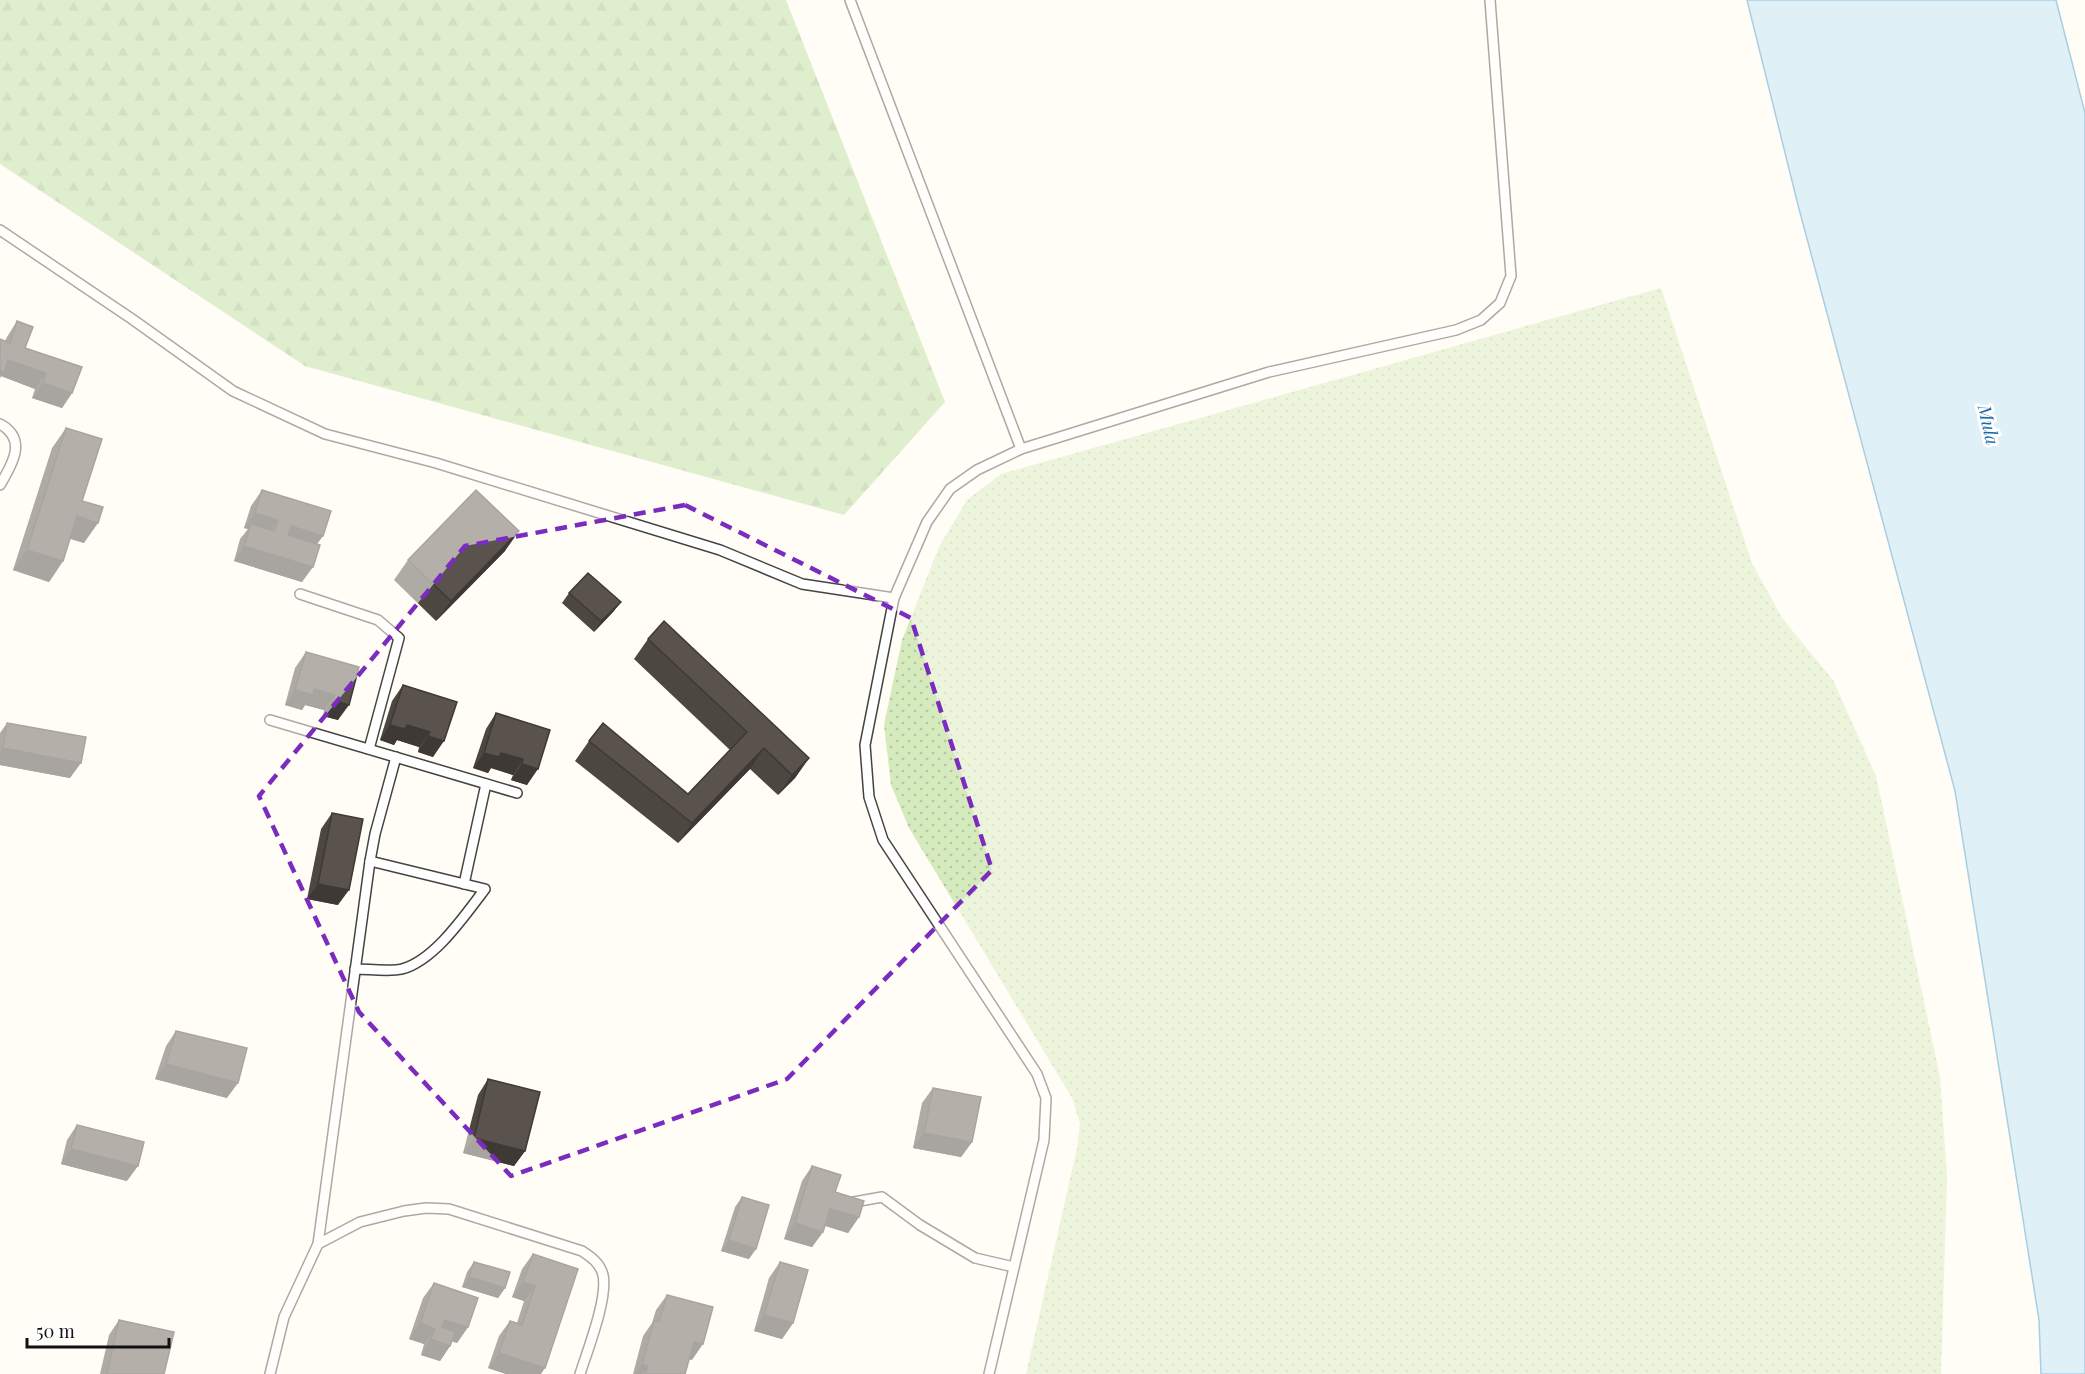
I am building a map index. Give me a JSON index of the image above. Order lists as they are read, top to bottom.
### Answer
{
  "water": ["Mula"],
  "scale_bar": "50 m"
}
